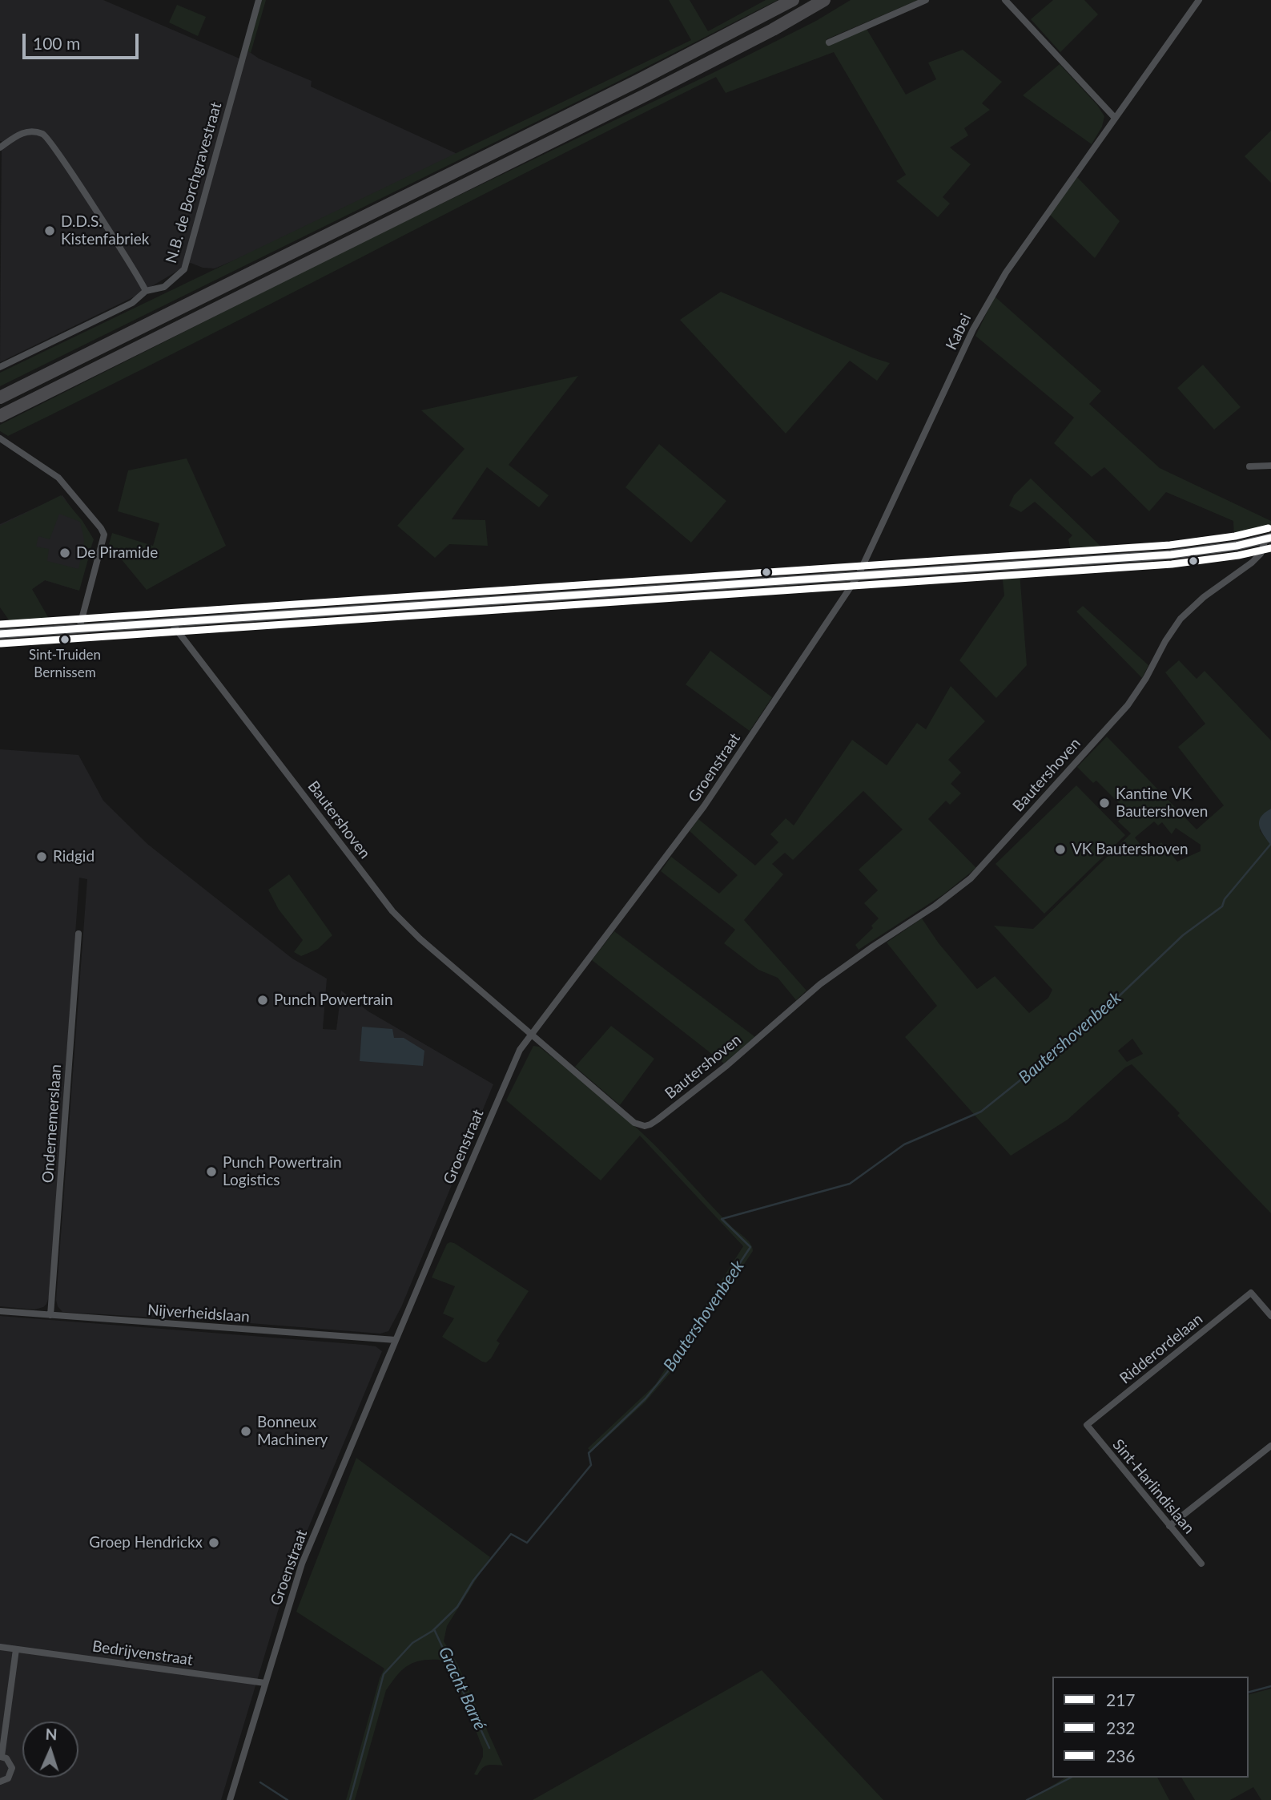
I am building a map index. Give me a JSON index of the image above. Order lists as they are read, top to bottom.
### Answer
{
  "streets": {
    "street": [
      "N.B. de Borchgravestraat",
      "Kabei",
      "Groenstraat",
      "Bautershoven",
      "Ondernemerslaan",
      "Nijverheidslaan",
      "Ridderordelaan",
      "Sint-Harlindislaan",
      "Bedrijvenstraat"
    ]
  },
  "crossings": [
    ["Kabei", "Groenstraat"],
    ["Groenstraat", "Bautershoven"],
    ["Groenstraat", "Nijverheidslaan"],
    ["Groenstraat", "Bedrijvenstraat"],
    ["Ondernemerslaan", "Nijverheidslaan"],
    ["Ridderordelaan", "Sint-Harlindislaan"]
  ],
  "water": ["Bautershovenbeek", "Gracht Barré"],
  "places": [
    "D.D.S. Kistenfabriek",
    "De Piramide",
    "Sint-Truiden Bernissem",
    "Kantine VK Bautershoven",
    "VK Bautershoven",
    "Ridgid",
    "Punch Powertrain",
    "Punch Powertrain Logistics",
    "Bonneux Machinery",
    "Groep Hendrickx"
  ],
  "lines": ["transit line 236", "transit line 217", "transit line 232"],
  "legend": ["217", "232", "236"],
  "scale_bar": "100 m",
  "north": "top"
}
